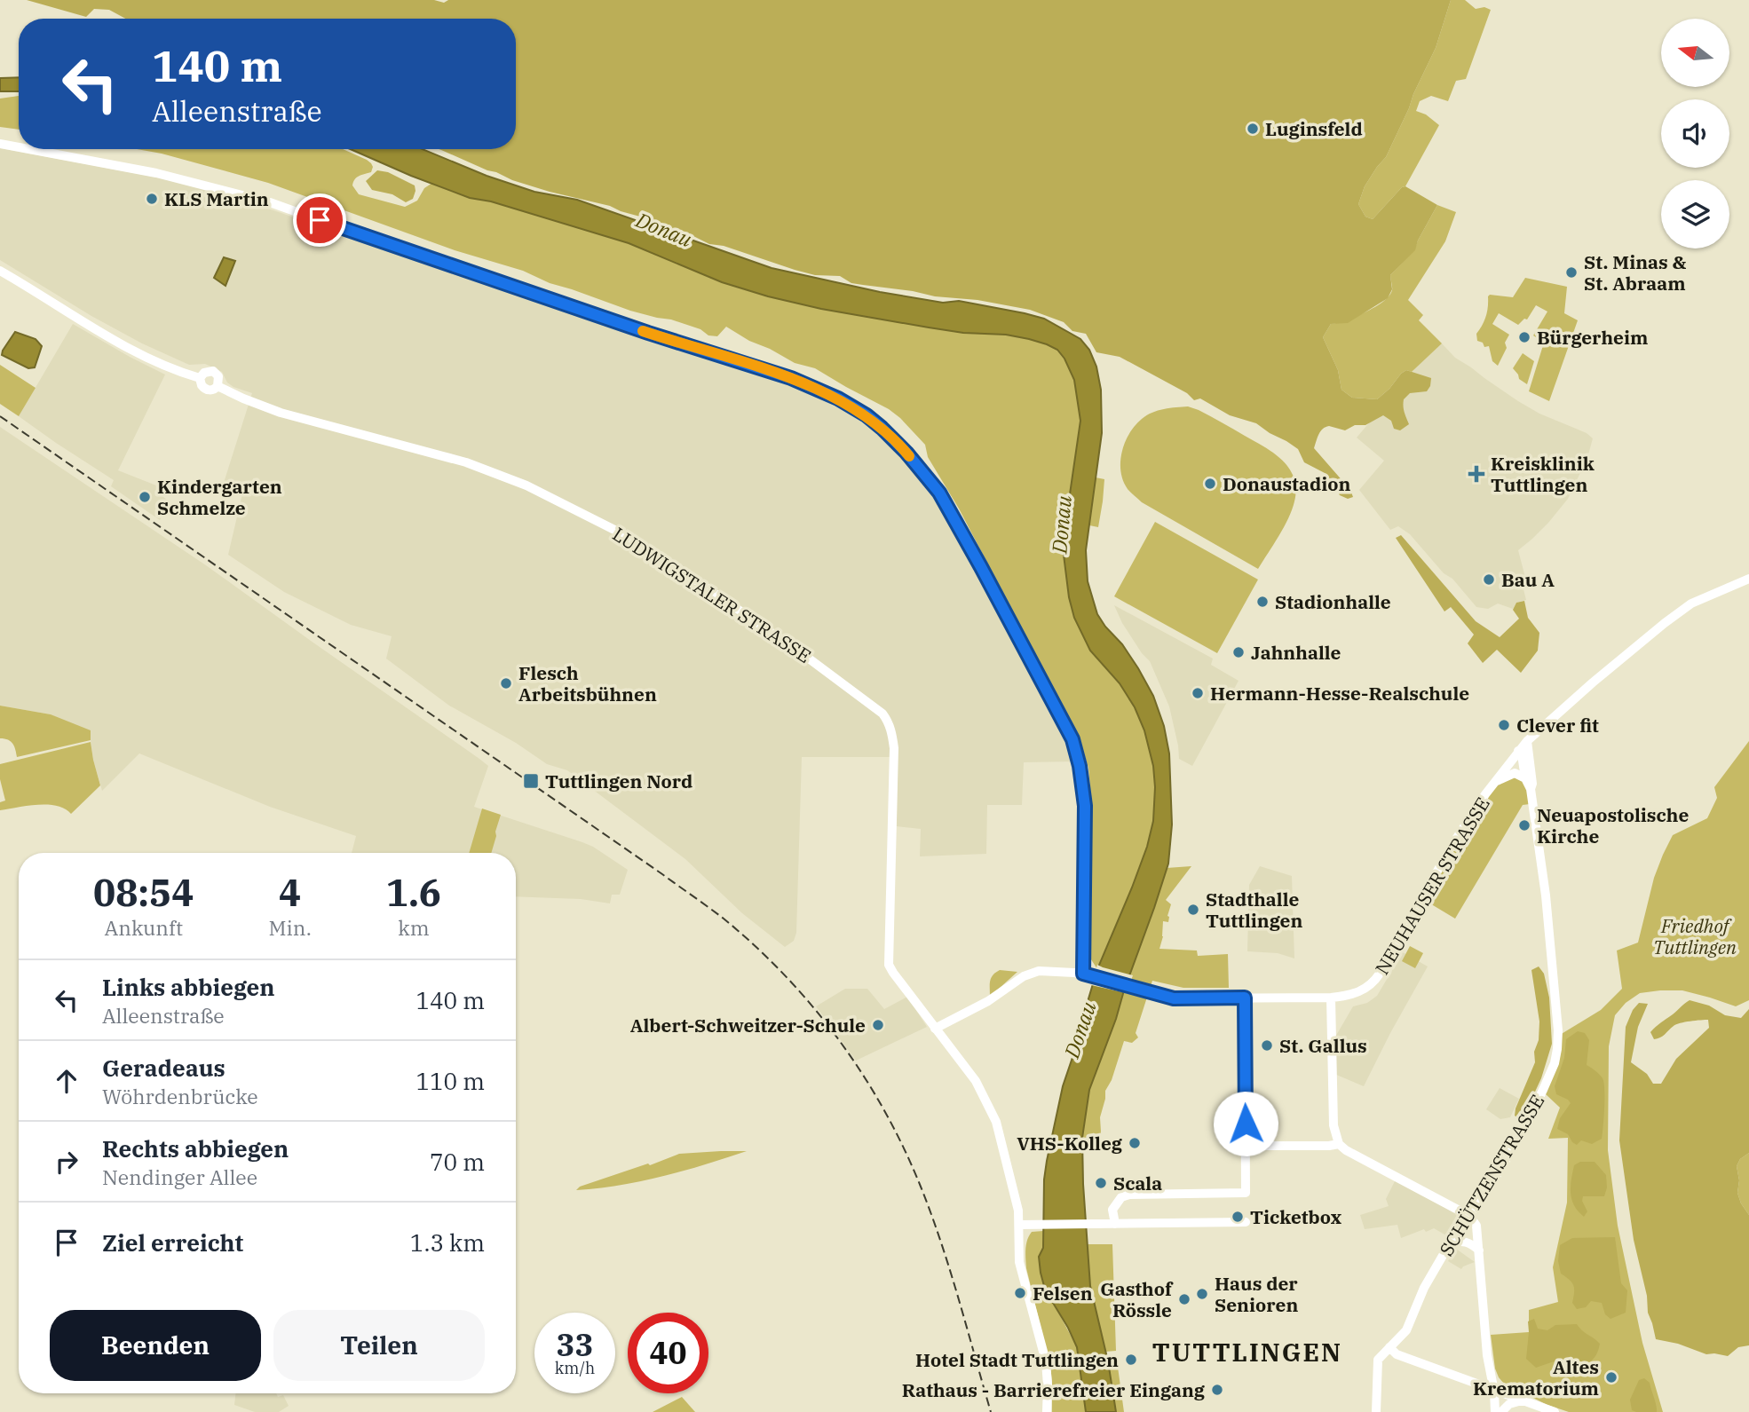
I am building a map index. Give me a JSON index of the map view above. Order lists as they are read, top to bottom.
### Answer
{
  "streets": {
    "main road": ["LUDWIGSTALER STRASSE"],
    "street": ["NEUHAUSER STRASSE", "SCHÜTZENSTRASSE"]
  },
  "crossings": [
    ["LUDWIGSTALER STRASSE", "NEUHAUSER STRASSE"],
    ["NEUHAUSER STRASSE", "SCHÜTZENSTRASSE"]
  ],
  "districts": ["TUTTLINGEN"],
  "water": ["Donau"],
  "parks": ["Friedhof Tuttlingen"],
  "places": {
    "other": [
      "Luginsfeld",
      "KLS Martin",
      "St. Minas & St. Abraam",
      "Bürgerheim",
      "Donaustadion",
      "Kindergarten Schmelze",
      "Bau A",
      "Stadionhalle",
      "Jahnhalle",
      "Flesch Arbeitsbühnen",
      "Hermann-Hesse-Realschule",
      "Clever fit",
      "Neuapostolische Kirche",
      "Stadthalle Tuttlingen",
      "Albert-Schweitzer-Schule",
      "St. Gallus",
      "VHS-Kolleg",
      "Scala",
      "Ticketbox",
      "Felsen",
      "Haus der Senioren",
      "Gasthof Rössle",
      "Hotel Stadt Tuttlingen",
      "Altes Krematorium",
      "Rathaus - Barrierefreier Eingang"
    ],
    "health": ["Kreisklinik Tuttlingen"],
    "transit": ["Tuttlingen Nord"]
  },
  "north": "left",
  "page": {
    "turn": ["140 m", "Alleenstraße"],
    "eta": [
      "08:54",
      "Ankunft",
      "4",
      "Min.",
      "1.6",
      "km"
    ],
    "list": [
      {
        "name": "Links abbiegen",
        "note": "Alleenstraße",
        "value": "140 m"
      },
      {
        "name": "Geradeaus",
        "note": "Wöhrdenbrücke",
        "value": "110 m"
      },
      {
        "name": "Rechts abbiegen",
        "note": "Nendinger Allee",
        "value": "70 m"
      },
      {
        "name": "Ziel erreicht",
        "value": "1.3 km"
      }
    ],
    "buttons": ["Beenden", "Teilen"],
    "speed": "33 km/h",
    "limit": "40"
  }
}
